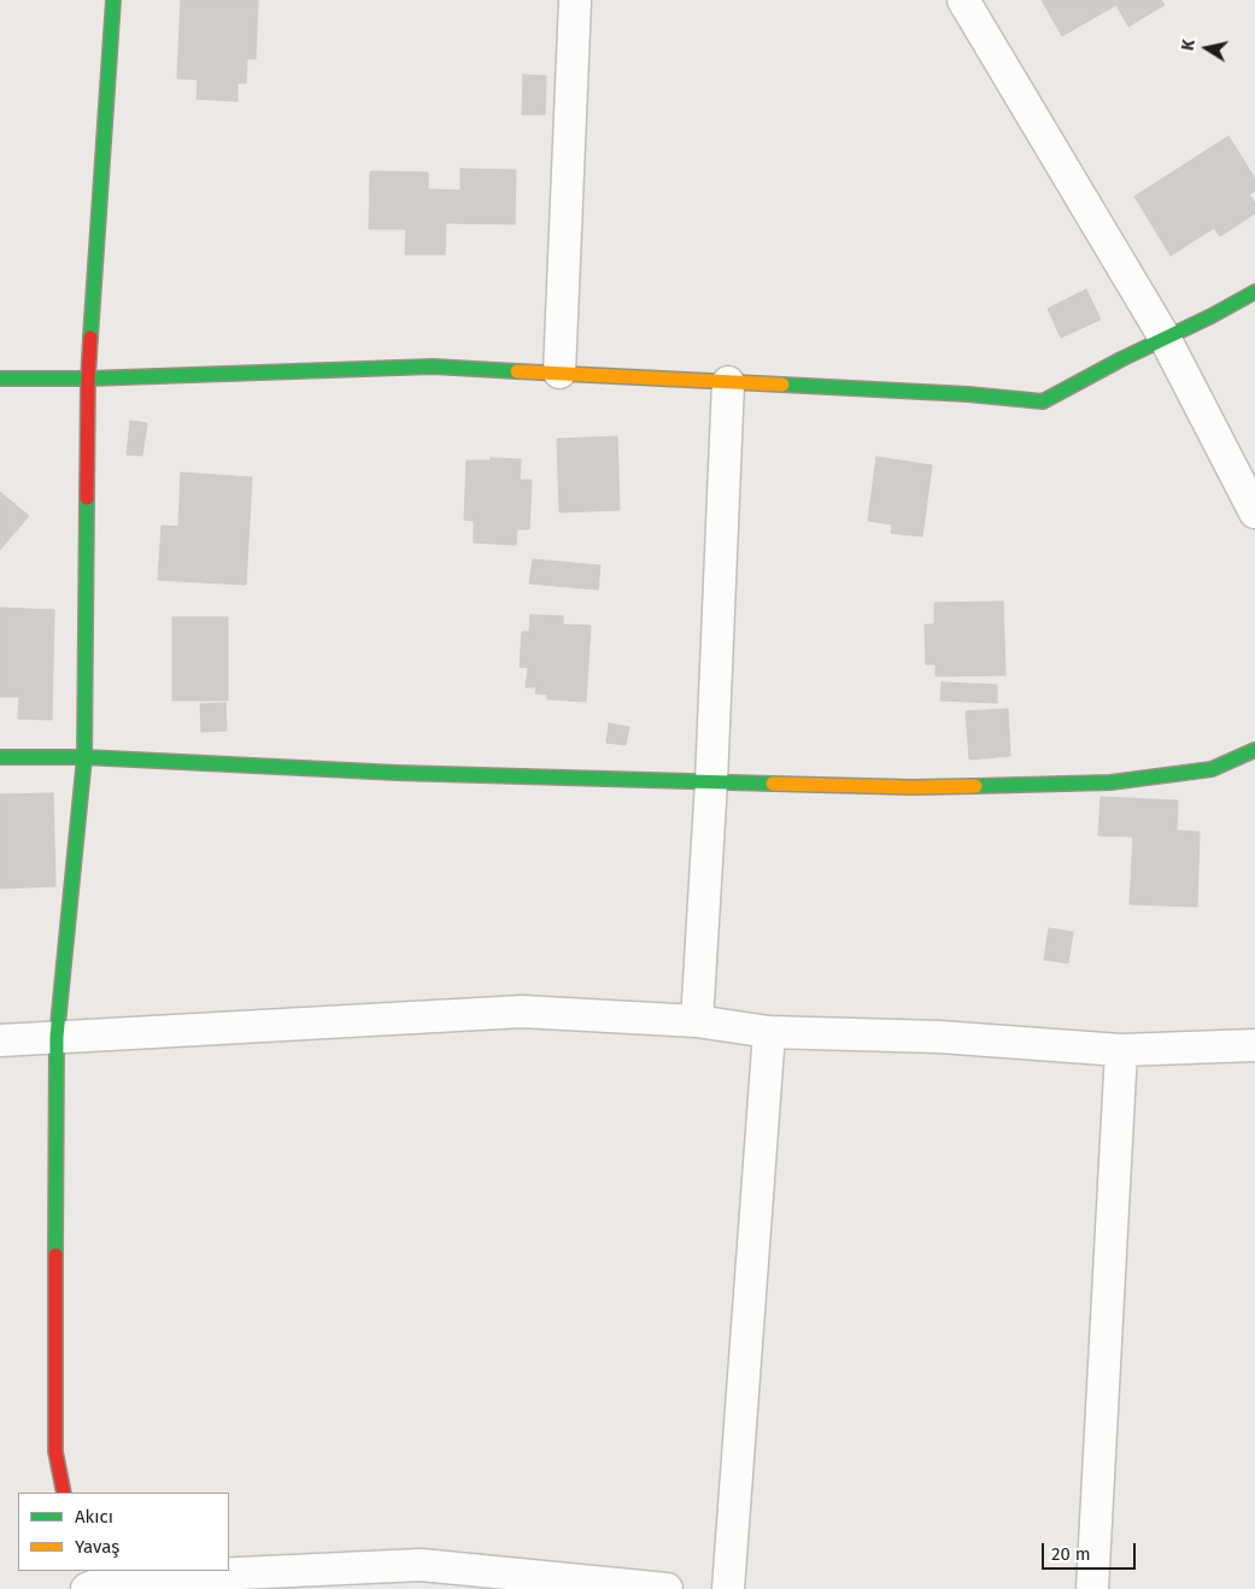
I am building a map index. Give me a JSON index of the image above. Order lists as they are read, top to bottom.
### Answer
{
  "legend": ["Akıcı", "Yavaş"],
  "scale_bar": "20 m",
  "north": "left"
}
